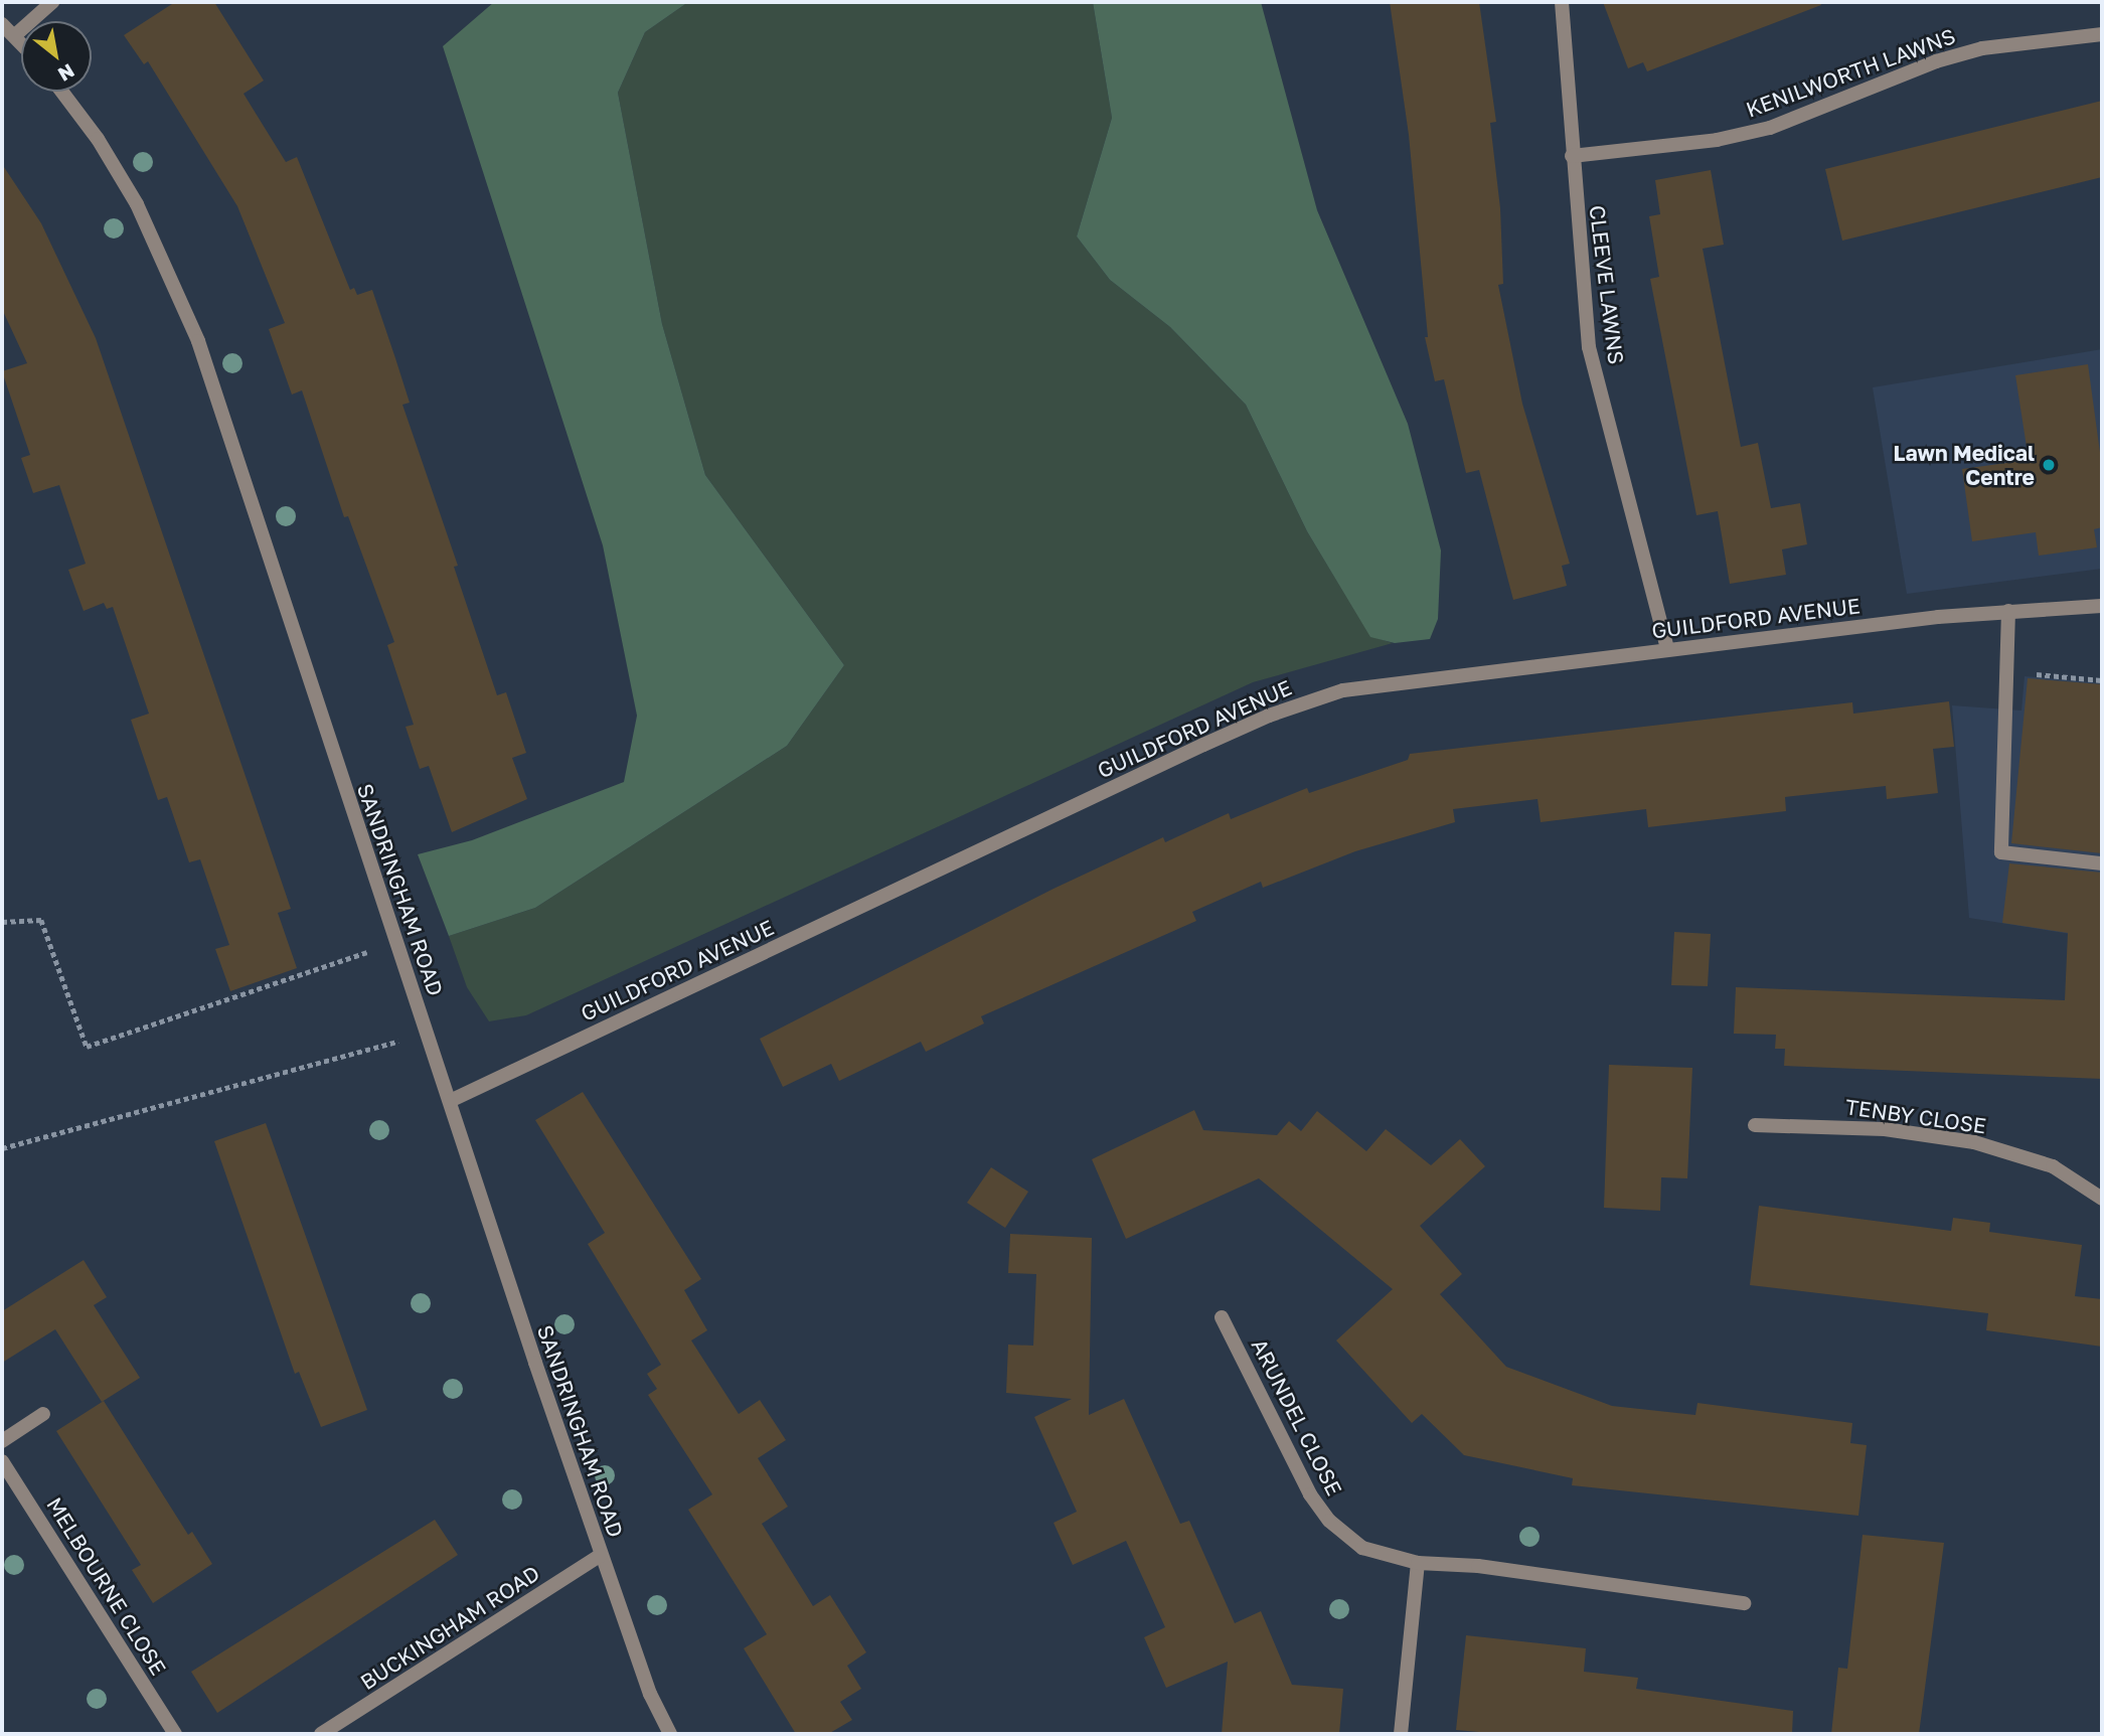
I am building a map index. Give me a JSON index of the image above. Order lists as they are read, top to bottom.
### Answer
{
  "streets": {
    "street": [
      "KENILWORTH LAWNS",
      "CLEEVE LAWNS",
      "GUILDFORD AVENUE",
      "SANDRINGHAM ROAD",
      "TENBY CLOSE",
      "ARUNDEL CLOSE",
      "MELBOURNE CLOSE",
      "BUCKINGHAM ROAD"
    ]
  },
  "crossings": [
    ["KENILWORTH LAWNS", "CLEEVE LAWNS"],
    ["CLEEVE LAWNS", "GUILDFORD AVENUE"],
    ["GUILDFORD AVENUE", "SANDRINGHAM ROAD"],
    ["SANDRINGHAM ROAD", "BUCKINGHAM ROAD"]
  ],
  "places": ["Lawn Medical Centre"],
  "north": "bottom right"
}
